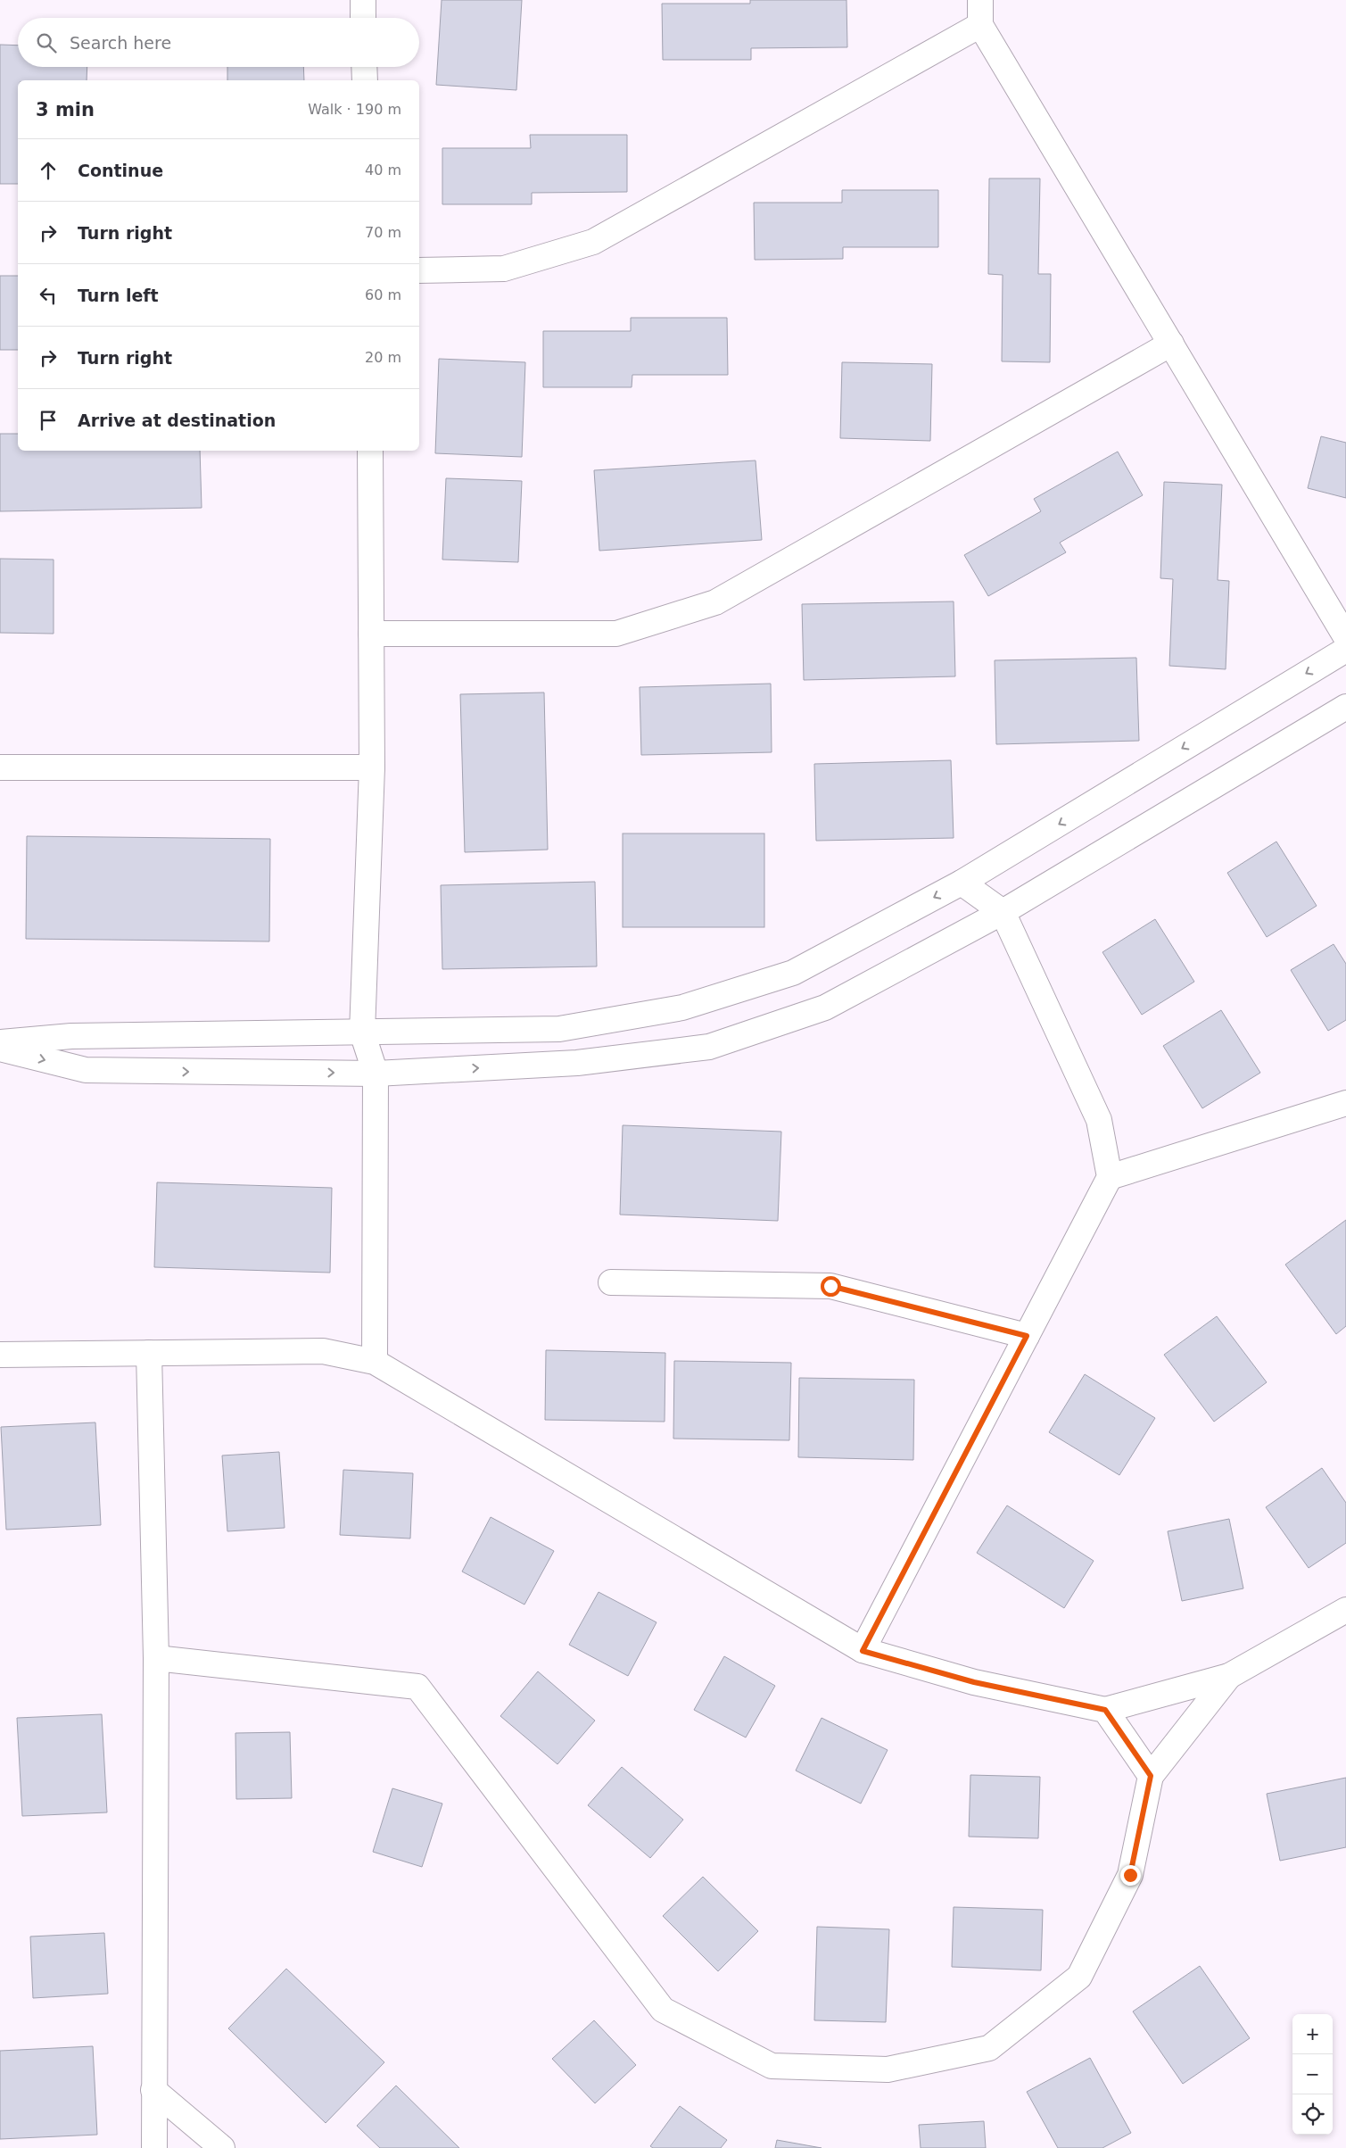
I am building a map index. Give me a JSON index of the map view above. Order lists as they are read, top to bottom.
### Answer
{
  "page": {
    "search": "Search here",
    "heading": ["3 min", "Walk · 190 m"],
    "list": [
      ["Continue", "40 m"],
      ["Turn right", "70 m"],
      ["Turn left", "60 m"],
      ["Turn right", "20 m"],
      "Arrive at destination"
    ],
    "map_buttons": ["+", "−"]
  }
}
